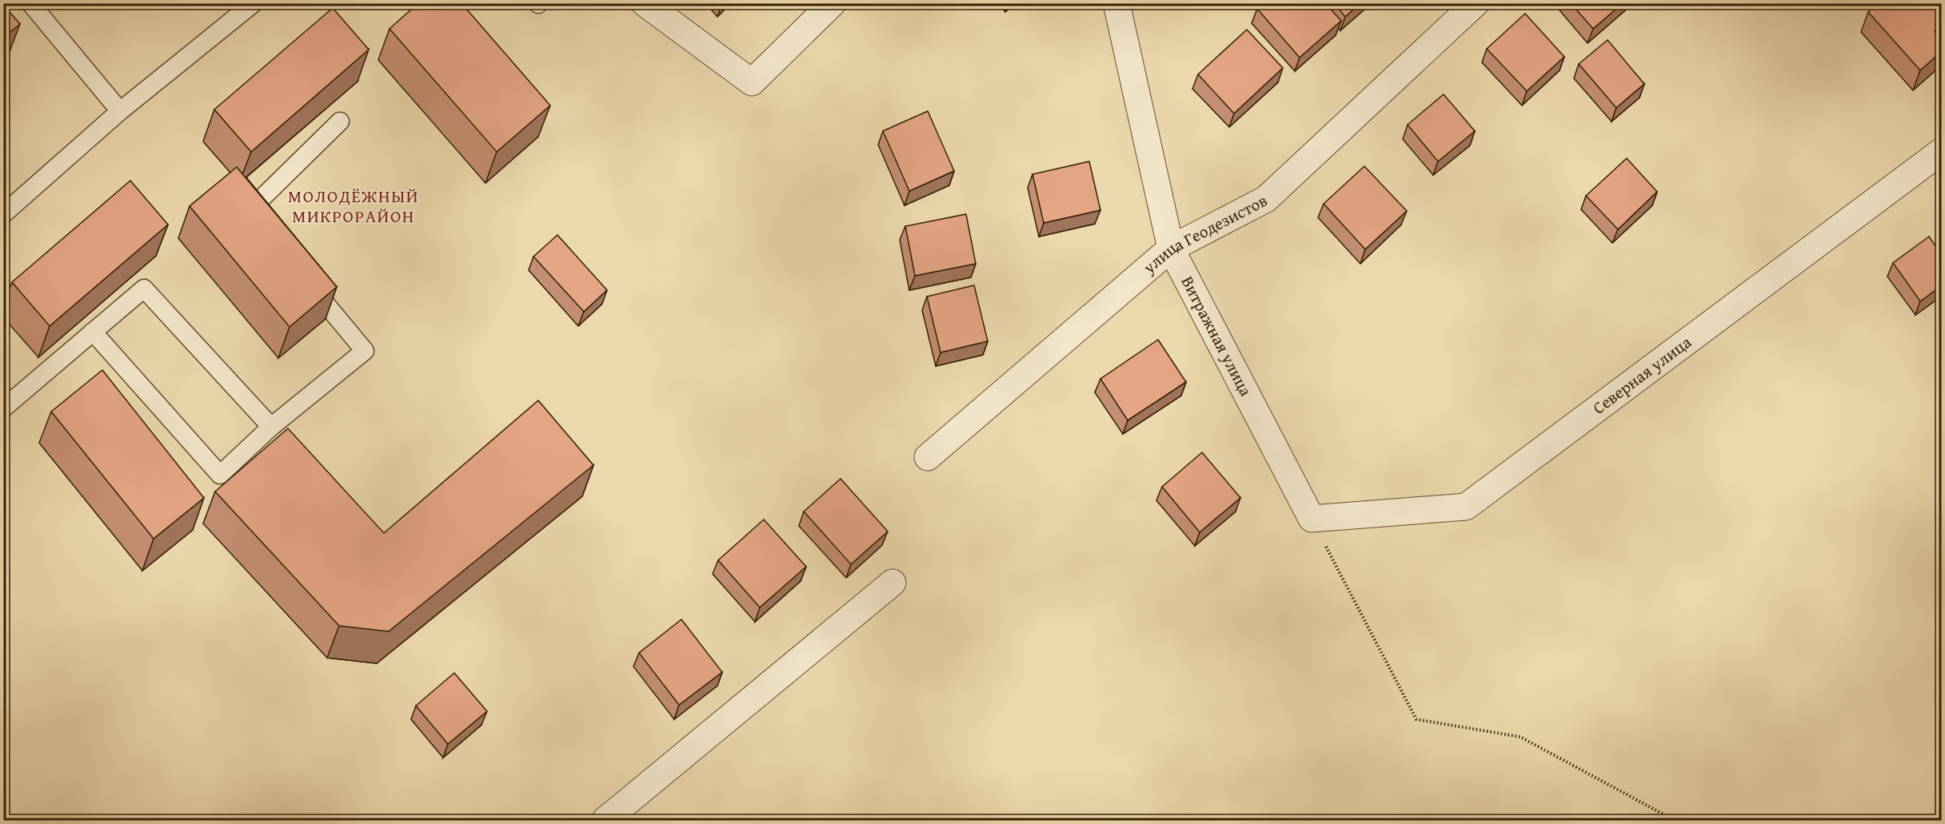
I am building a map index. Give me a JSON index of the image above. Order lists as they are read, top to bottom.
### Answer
{
  "streets": {
    "street": ["улица Геодезистов", "Витражная улица", "Северная улица"]
  },
  "crossings": [
    ["улица Геодезистов", "Витражная улица"],
    ["Витражная улица", "Северная улица"]
  ],
  "districts": ["МОЛОДЁЖНЫЙ МИКРОРАЙОН"]
}
